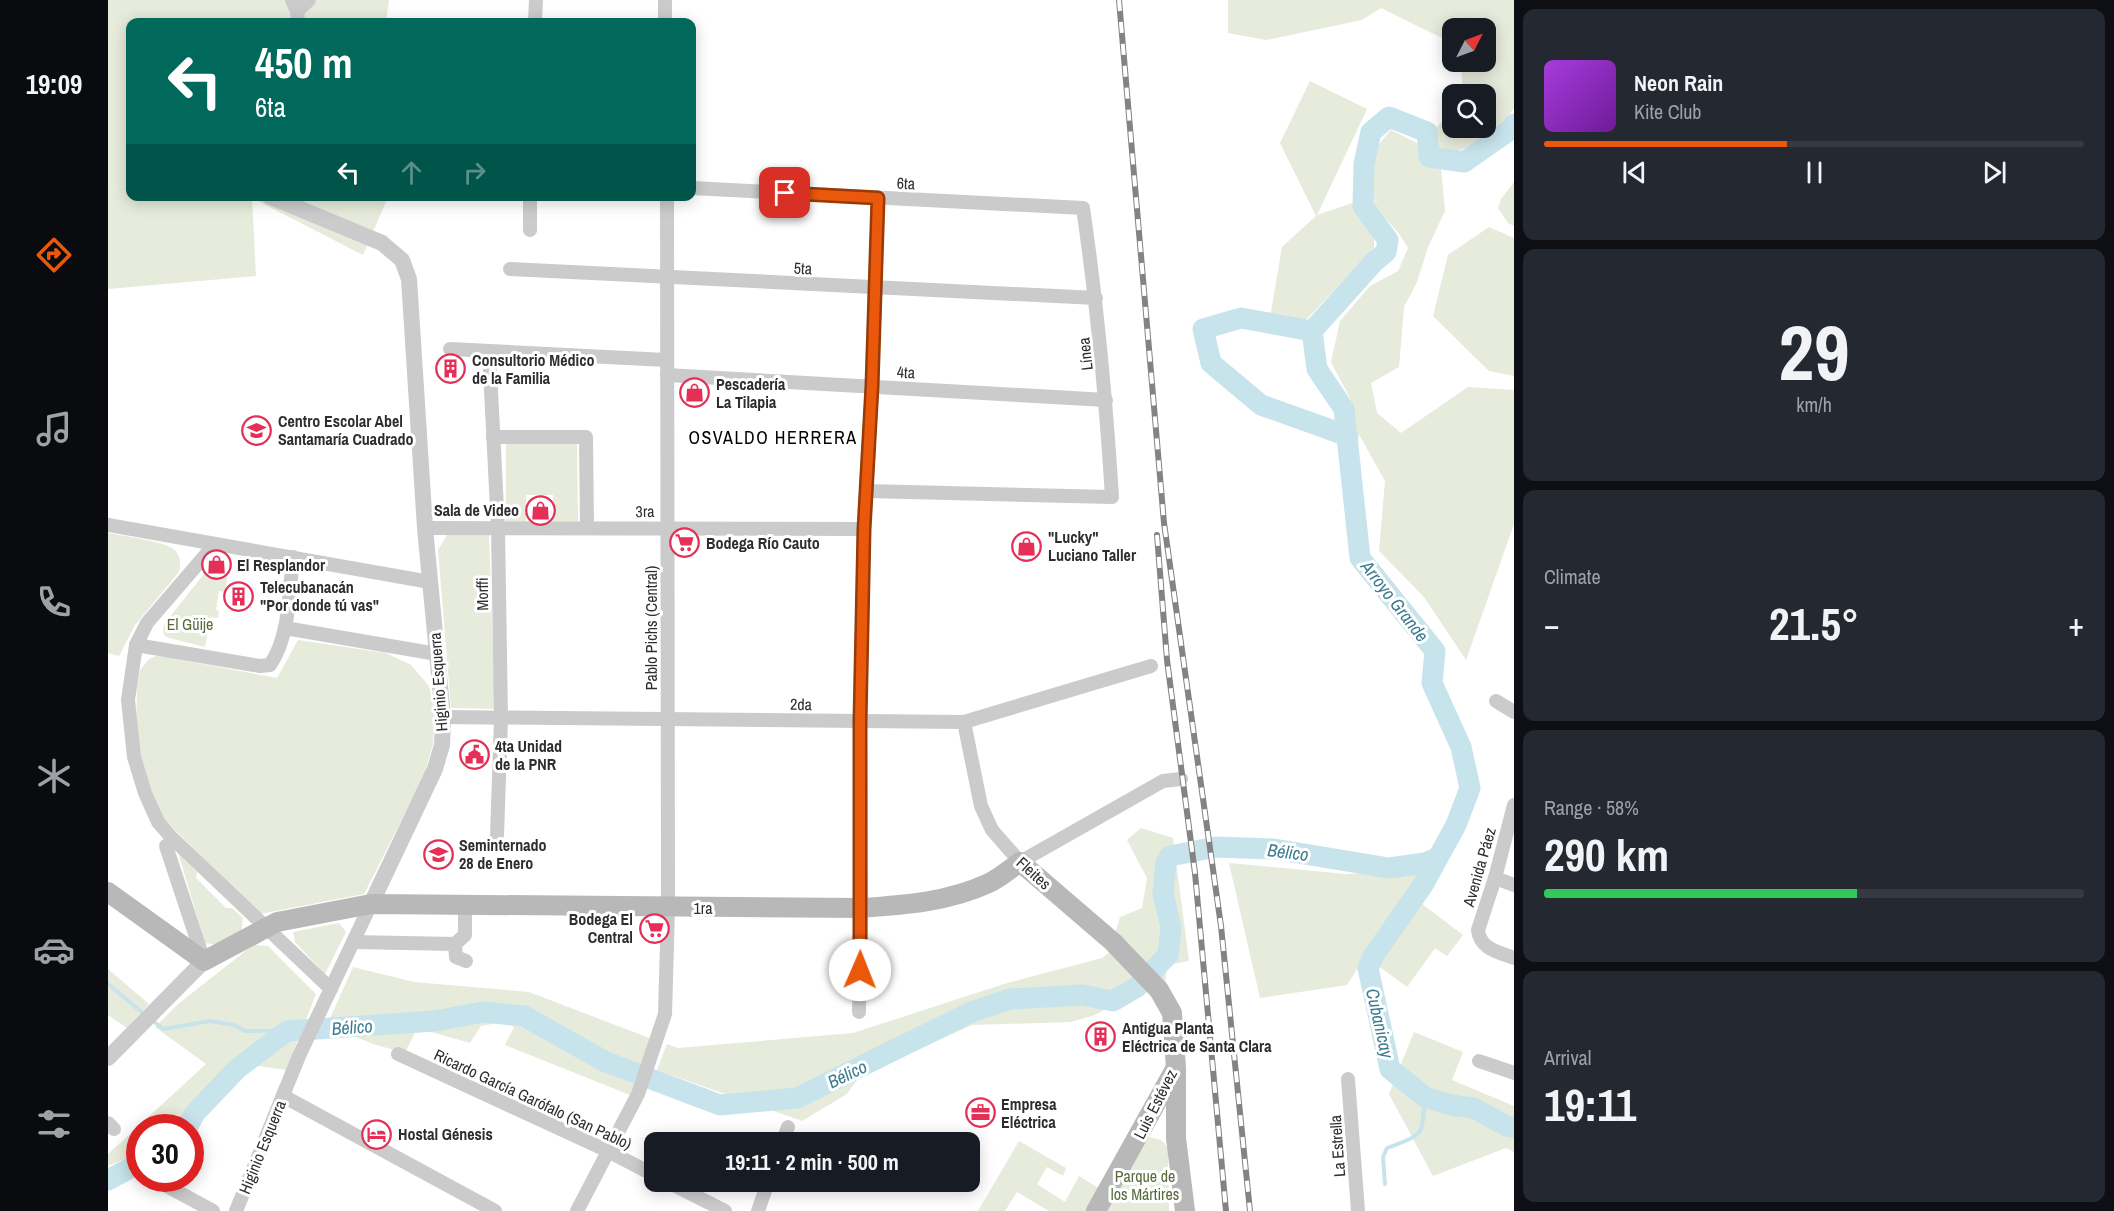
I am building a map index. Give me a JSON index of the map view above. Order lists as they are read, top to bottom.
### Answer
{
  "streets": {
    "main road": ["Fleites", "1ra", "Luis Estévez"],
    "street": [
      "6ta",
      "5ta",
      "Línea",
      "4ta",
      "3ra",
      "Morffi",
      "Pablo Pichs (Central)",
      "Higinio Esquerra",
      "2da",
      "Avenida Páez",
      "Ricardo García Garófalo (San Pablo)",
      "La Estrella"
    ]
  },
  "crossings": [
    ["6ta", "Línea"],
    ["5ta", "Línea"],
    ["5ta", "Pablo Pichs (Central)"],
    ["Línea", "4ta"],
    ["4ta", "Pablo Pichs (Central)"],
    ["3ra", "Morffi"],
    ["3ra", "Pablo Pichs (Central)"],
    ["3ra", "Higinio Esquerra"],
    ["Morffi", "2da"],
    ["Pablo Pichs (Central)", "2da"],
    ["Pablo Pichs (Central)", "1ra"],
    ["Pablo Pichs (Central)", "Ricardo García Garófalo (San Pablo)"],
    ["Higinio Esquerra", "2da"],
    ["Higinio Esquerra", "1ra"],
    ["2da", "Fleites"],
    ["Fleites", "1ra"],
    ["Fleites", "Luis Estévez"]
  ],
  "districts": ["OSVALDO HERRERA"],
  "water": ["Arroyo Grande", "Bélico", "Cubanicay"],
  "parks": ["El Güije", "Parque de los Mártires"],
  "places": {
    "building": ["Consultorio Médico de la Familia", "Telecubanacán \"Por donde tú vas\"", "Antigua Planta Eléctrica de Santa Clara"],
    "shop": [
      "Pescadería La Tilapia",
      "Sala de Video",
      "\"Lucky\" Luciano Taller",
      "El Resplandor"
    ],
    "school or university": ["Centro Escolar Abel Santamaría Cuadrado", "Seminternado 28 de Enero"],
    "supermarket": ["Bodega Río Cauto", "Bodega El Central"],
    "public building": ["4ta Unidad de la PNR"],
    "office": ["Empresa Eléctrica"],
    "hotel": ["Hostal Génesis"]
  },
  "north": "top right",
  "page": {
    "tabs": "19:09",
    "turn": ["450 m", "6ta"],
    "song": ["Neon Rain", "Kite Club"],
    "tile": [
      ["29", "km/h"],
      "Climate",
      ["Range · 58%", "290 km"],
      ["Arrival", "19:11"]
    ],
    "heat": ["−", "21.5°", "+"],
    "limit": "30",
    "trip": "19:11 · 2 min · 500 m"
  }
}
